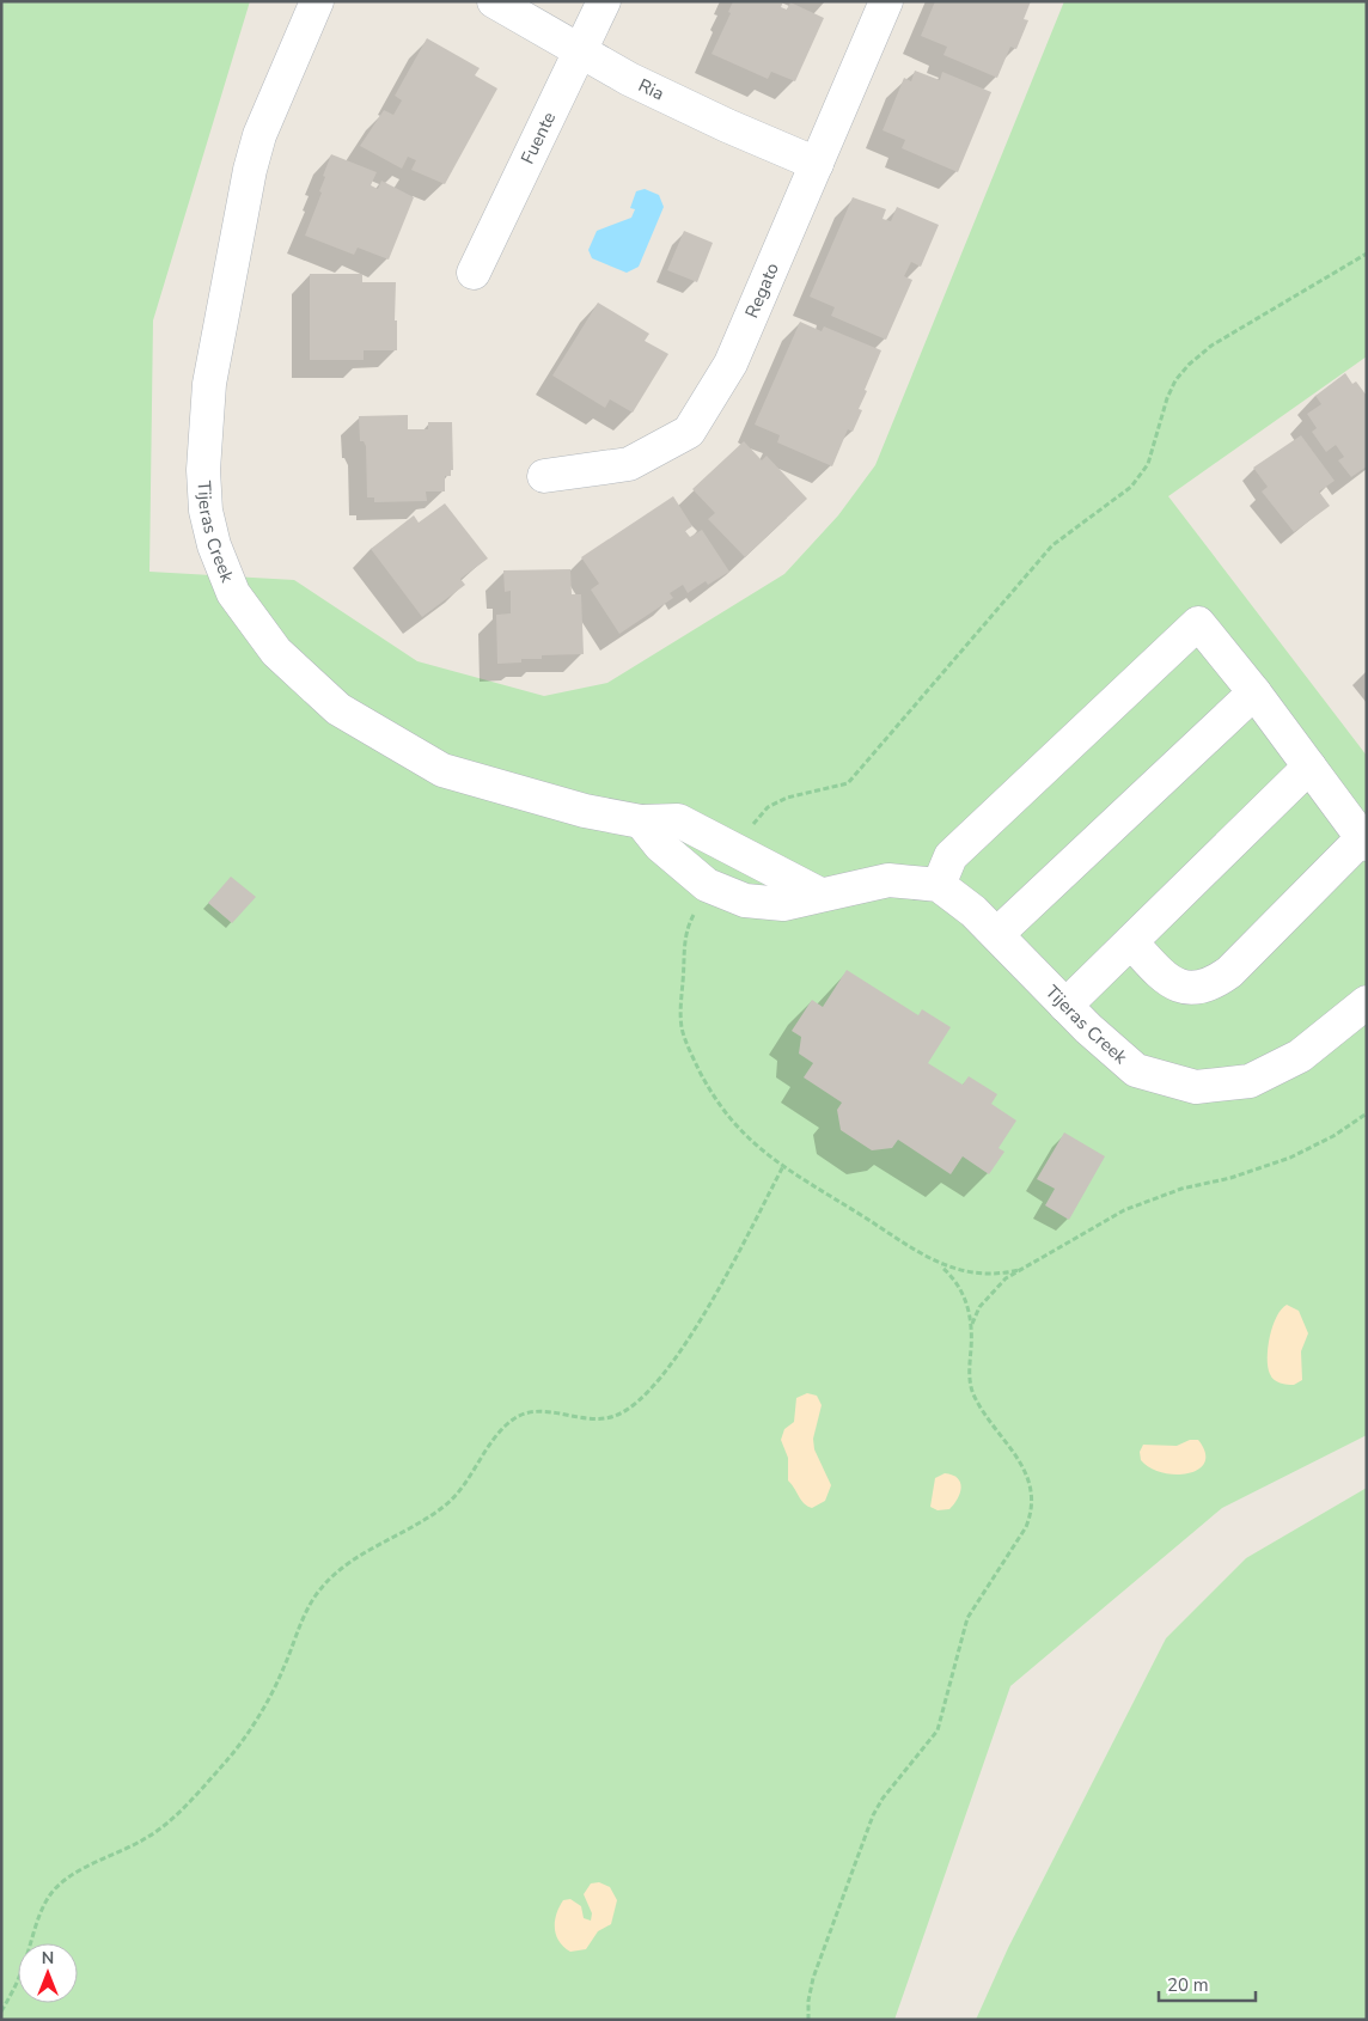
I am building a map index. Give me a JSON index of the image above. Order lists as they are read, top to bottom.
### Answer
{
  "streets": {
    "street": [
      "Ria",
      "Fuente",
      "Regato",
      "Tijeras Creek"
    ]
  },
  "crossings": [
    ["Ria", "Fuente"],
    ["Ria", "Regato"]
  ],
  "scale_bar": "20 m",
  "north": "top"
}
